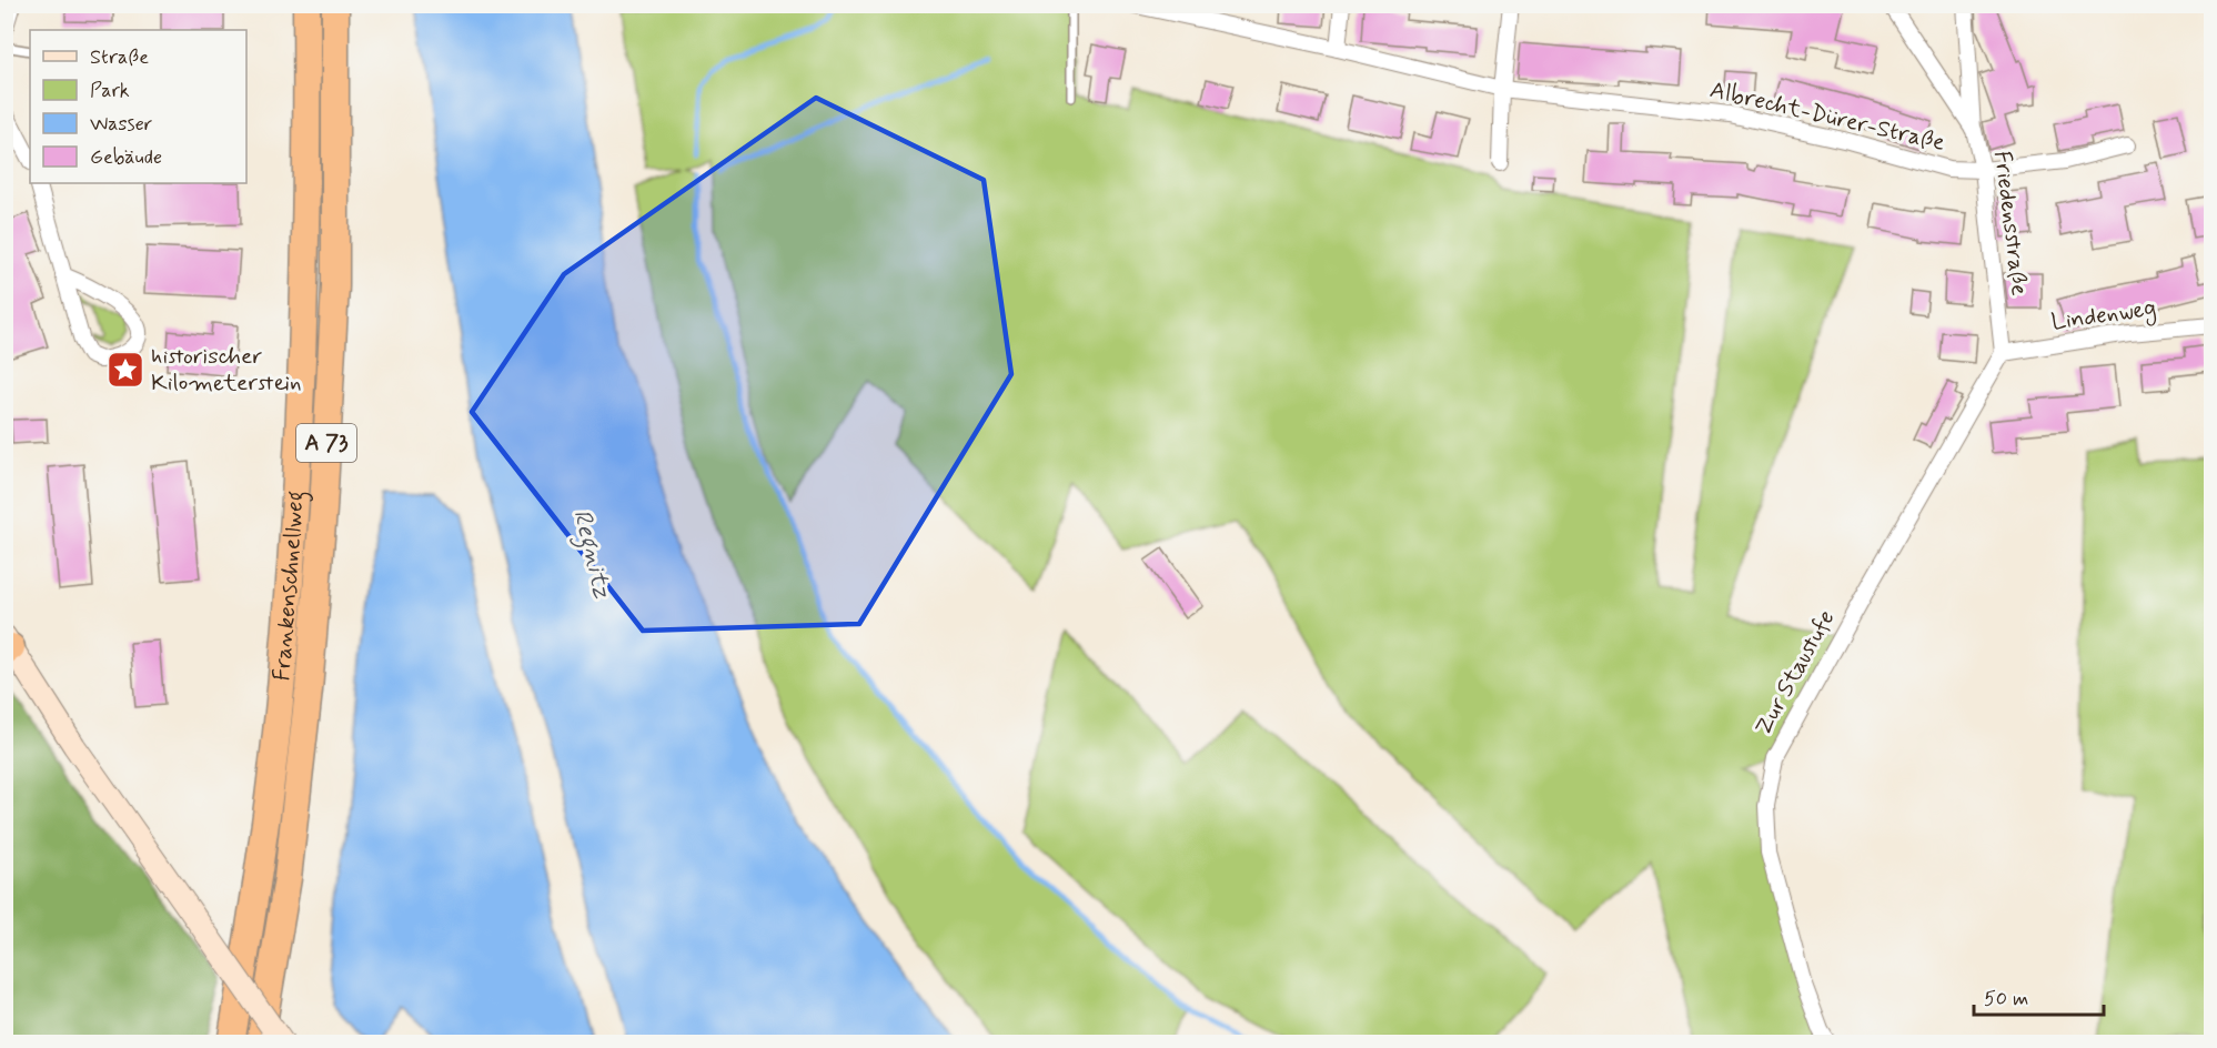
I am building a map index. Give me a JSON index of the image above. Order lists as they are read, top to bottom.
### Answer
{
  "streets": {
    "highway": ["A 73", "Frankenschnellweg"],
    "street": [
      "Albrecht-Dürer-Straße",
      "Friedensstraße",
      "Lindenweg",
      "Zur Staustufe"
    ]
  },
  "crossings": [
    ["Albrecht-Dürer-Straße", "Friedensstraße"],
    ["Friedensstraße", "Lindenweg"],
    ["Friedensstraße", "Zur Staustufe"],
    ["Lindenweg", "Zur Staustufe"]
  ],
  "water": ["Regnitz"],
  "places": {
    "place": ["historischer Kilometerstein"]
  },
  "legend": [
    "Straße",
    "Park",
    "Wasser",
    "Gebäude"
  ],
  "scale_bar": "50 m"
}
